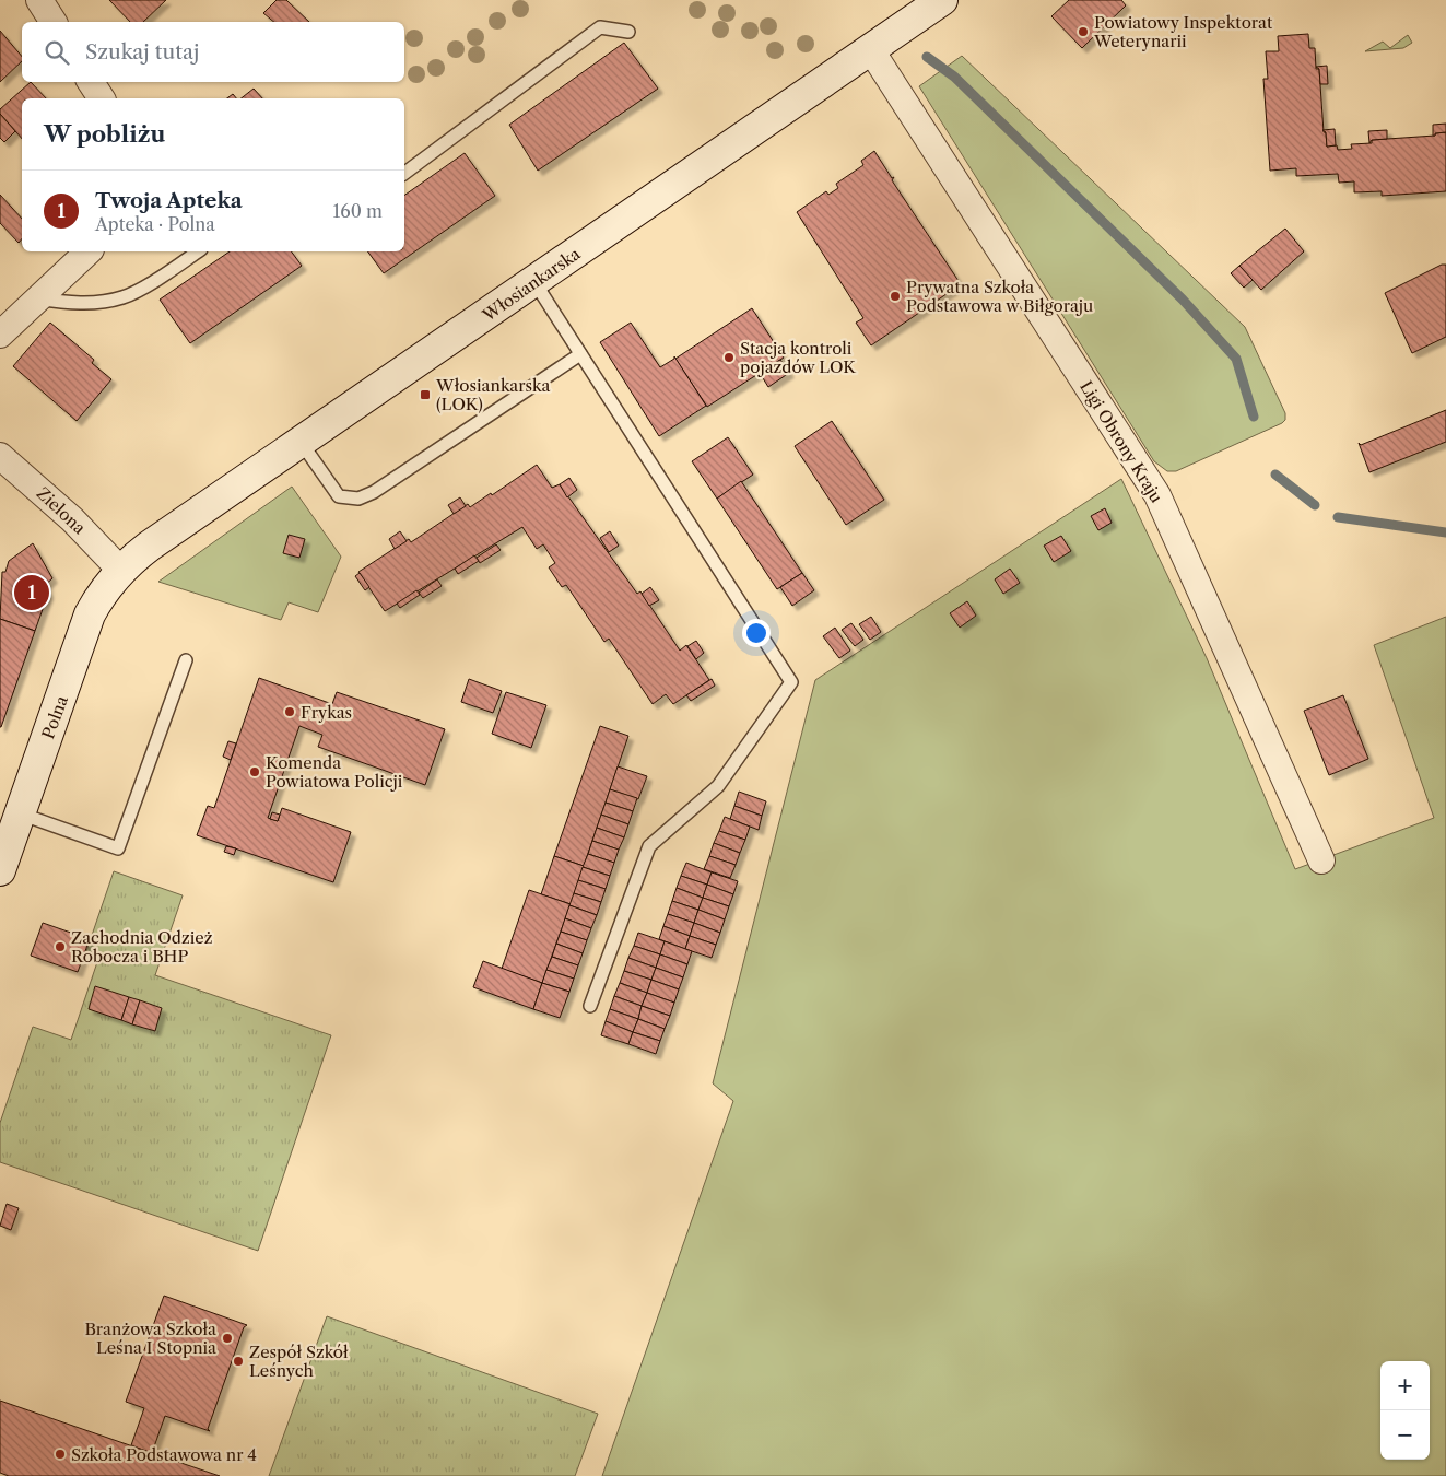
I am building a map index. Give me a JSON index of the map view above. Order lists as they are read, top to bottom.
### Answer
{
  "streets": {
    "street": [
      "Włosiankarska",
      "Ligi Obrony Kraju",
      "Zielona",
      "Polna"
    ]
  },
  "crossings": [
    ["Włosiankarska", "Ligi Obrony Kraju"],
    ["Włosiankarska", "Zielona"],
    ["Włosiankarska", "Polna"],
    ["Zielona", "Polna"]
  ],
  "places": {
    "other": [
      "Powiatowy Inspektorat Weterynarii",
      "Prywatna Szkoła Podstawowa w Biłgoraju",
      "Stacja kontroli pojazdów LOK",
      "Frykas",
      "Komenda Powiatowa Policji",
      "Zachodnia Odzież Robocza i BHP",
      "Branżowa Szkoła Leśna I Stopnia",
      "Zespół Szkół Leśnych",
      "Szkoła Podstawowa nr 4"
    ],
    "transit": ["Włosiankarska (LOK)"]
  },
  "page": {
    "search": "Szukaj tutaj",
    "heading": "W pobliżu",
    "list": [
      {
        "mark": "1",
        "name": "Twoja Apteka",
        "note": "Apteka · Polna",
        "value": "160 m"
      }
    ],
    "pins": "1",
    "map_buttons": ["+", "−"]
  }
}
